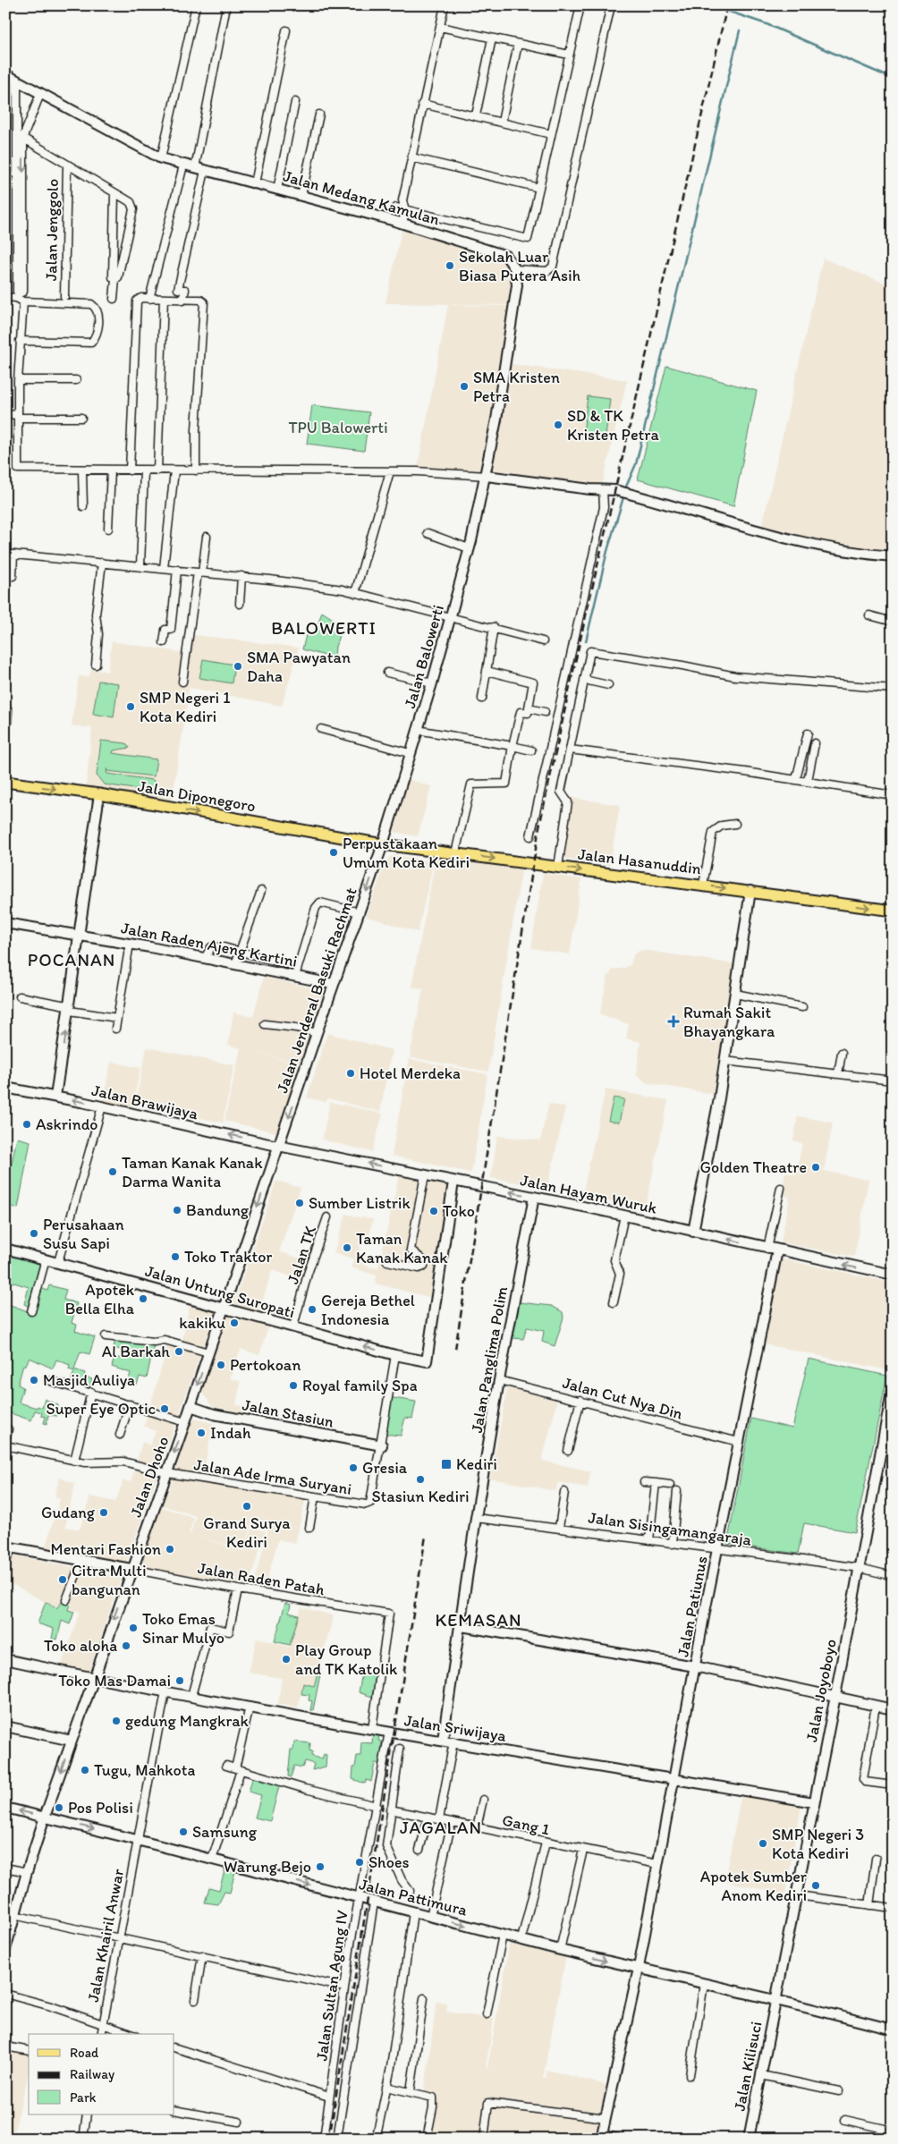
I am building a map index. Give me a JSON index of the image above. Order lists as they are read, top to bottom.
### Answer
{
  "streets": {
    "main road": ["Jalan Diponegoro", "Jalan Hasanuddin"],
    "street": [
      "Jalan Medang Kamulan",
      "Jalan Jenggolo",
      "Jalan Balowerti",
      "Jalan Raden Ajeng Kartini",
      "Jalan Jenderal Basuki Rachmat",
      "Jalan Brawijaya",
      "Jalan Hayam Wuruk",
      "Jalan TK",
      "Jalan Untung Suropati",
      "Jalan Panglima Polim",
      "Jalan Cut Nya Din",
      "Jalan Stasiun",
      "Jalan Dhoho",
      "Jalan Ade Irma Suryani",
      "Jalan Sisingamangaraja",
      "Jalan Raden Patah",
      "Jalan Patiunus",
      "Jalan Joyoboyo",
      "Jalan Sriwijaya",
      "Gang 1",
      "Jalan Pattimura",
      "Jalan Khairil Anwar",
      "Jalan Sultan Agung IV",
      "Jalan Kilisuci"
    ]
  },
  "crossings": [
    ["Jalan Balowerti", "Jalan Diponegoro"],
    ["Jalan Balowerti", "Jalan Hasanuddin"],
    ["Jalan Balowerti", "Jalan Jenderal Basuki Rachmat"],
    ["Jalan Diponegoro", "Jalan Hasanuddin"],
    ["Jalan Diponegoro", "Jalan Jenderal Basuki Rachmat"],
    ["Jalan Hasanuddin", "Jalan Jenderal Basuki Rachmat"],
    ["Jalan Raden Ajeng Kartini", "Jalan Jenderal Basuki Rachmat"],
    ["Jalan Jenderal Basuki Rachmat", "Jalan Brawijaya"],
    ["Jalan Jenderal Basuki Rachmat", "Jalan Hayam Wuruk"],
    ["Jalan Jenderal Basuki Rachmat", "Jalan Dhoho"],
    ["Jalan Brawijaya", "Jalan Hayam Wuruk"],
    ["Jalan Brawijaya", "Jalan Dhoho"],
    ["Jalan Hayam Wuruk", "Jalan Untung Suropati"],
    ["Jalan Hayam Wuruk", "Jalan Panglima Polim"],
    ["Jalan Hayam Wuruk", "Jalan Dhoho"],
    ["Jalan Hayam Wuruk", "Jalan Patiunus"],
    ["Jalan TK", "Jalan Untung Suropati"],
    ["Jalan Untung Suropati", "Jalan Dhoho"],
    ["Jalan Panglima Polim", "Jalan Cut Nya Din"],
    ["Jalan Panglima Polim", "Jalan Sisingamangaraja"],
    ["Jalan Panglima Polim", "Jalan Sriwijaya"],
    ["Jalan Cut Nya Din", "Jalan Patiunus"],
    ["Jalan Stasiun", "Jalan Dhoho"],
    ["Jalan Stasiun", "Jalan Ade Irma Suryani"],
    ["Jalan Dhoho", "Jalan Ade Irma Suryani"],
    ["Jalan Dhoho", "Jalan Raden Patah"],
    ["Jalan Dhoho", "Jalan Sriwijaya"],
    ["Jalan Dhoho", "Jalan Pattimura"],
    ["Jalan Sisingamangaraja", "Jalan Patiunus"],
    ["Jalan Sisingamangaraja", "Jalan Joyoboyo"],
    ["Jalan Raden Patah", "Jalan Sriwijaya"],
    ["Jalan Patiunus", "Jalan Sriwijaya"],
    ["Jalan Patiunus", "Gang 1"],
    ["Jalan Patiunus", "Jalan Pattimura"],
    ["Jalan Joyoboyo", "Jalan Sriwijaya"],
    ["Jalan Joyoboyo", "Jalan Pattimura"],
    ["Jalan Joyoboyo", "Jalan Kilisuci"],
    ["Jalan Sriwijaya", "Jalan Khairil Anwar"],
    ["Jalan Sriwijaya", "Jalan Sultan Agung IV"],
    ["Jalan Pattimura", "Jalan Khairil Anwar"],
    ["Jalan Pattimura", "Jalan Sultan Agung IV"],
    ["Jalan Pattimura", "Jalan Kilisuci"]
  ],
  "one_way": [
    "Jalan Diponegoro",
    "Jalan Hasanuddin",
    "Jalan Jenderal Basuki Rachmat",
    "Jalan Brawijaya",
    "Jalan Hayam Wuruk",
    "Jalan Dhoho",
    "Jalan Pattimura"
  ],
  "districts": [
    "BALOWERTI",
    "POCANAN",
    "KEMASAN",
    "JAGALAN"
  ],
  "parks": ["TPU Balowerti"],
  "places": {
    "other": [
      "Sekolah Luar Biasa Putera Asih",
      "SMA Kristen Petra",
      "SD & TK Kristen Petra",
      "SMA Pawyatan Daha",
      "SMP Negeri 1 Kota Kediri",
      "Perpustakaan Umum Kota Kediri",
      "Hotel Merdeka",
      "Askrindo",
      "Golden Theatre",
      "Taman Kanak Kanak Darma Wanita",
      "Sumber Listrik",
      "Bandung",
      "Toko",
      "Perusahaan Susu Sapi",
      "Taman Kanak Kanak",
      "Toko Traktor",
      "Apotek Bella Elha",
      "Gereja Bethel Indonesia",
      "kakiku",
      "Al Barkah",
      "Pertokoan",
      "Masjid Auliya",
      "Royal family Spa",
      "Super Eye Optic",
      "Indah",
      "Gresia",
      "Stasiun Kediri",
      "Grand Surya Kediri",
      "Gudang",
      "Mentari Fashion",
      "Citra Multi bangunan",
      "Toko Emas Sinar Mulyo",
      "Toko aloha",
      "Play Group and TK Katolik",
      "Toko Mas Damai",
      "gedung Mangkrak",
      "Tugu, Mahkota",
      "Pos Polisi",
      "Samsung",
      "SMP Negeri 3 Kota Kediri",
      "Shoes",
      "Warung Bejo",
      "Apotek Sumber Anom Kediri"
    ],
    "health": ["Rumah Sakit Bhayangkara"],
    "transit": ["Kediri"]
  },
  "legend": ["Road", "Railway", "Park"]
}
